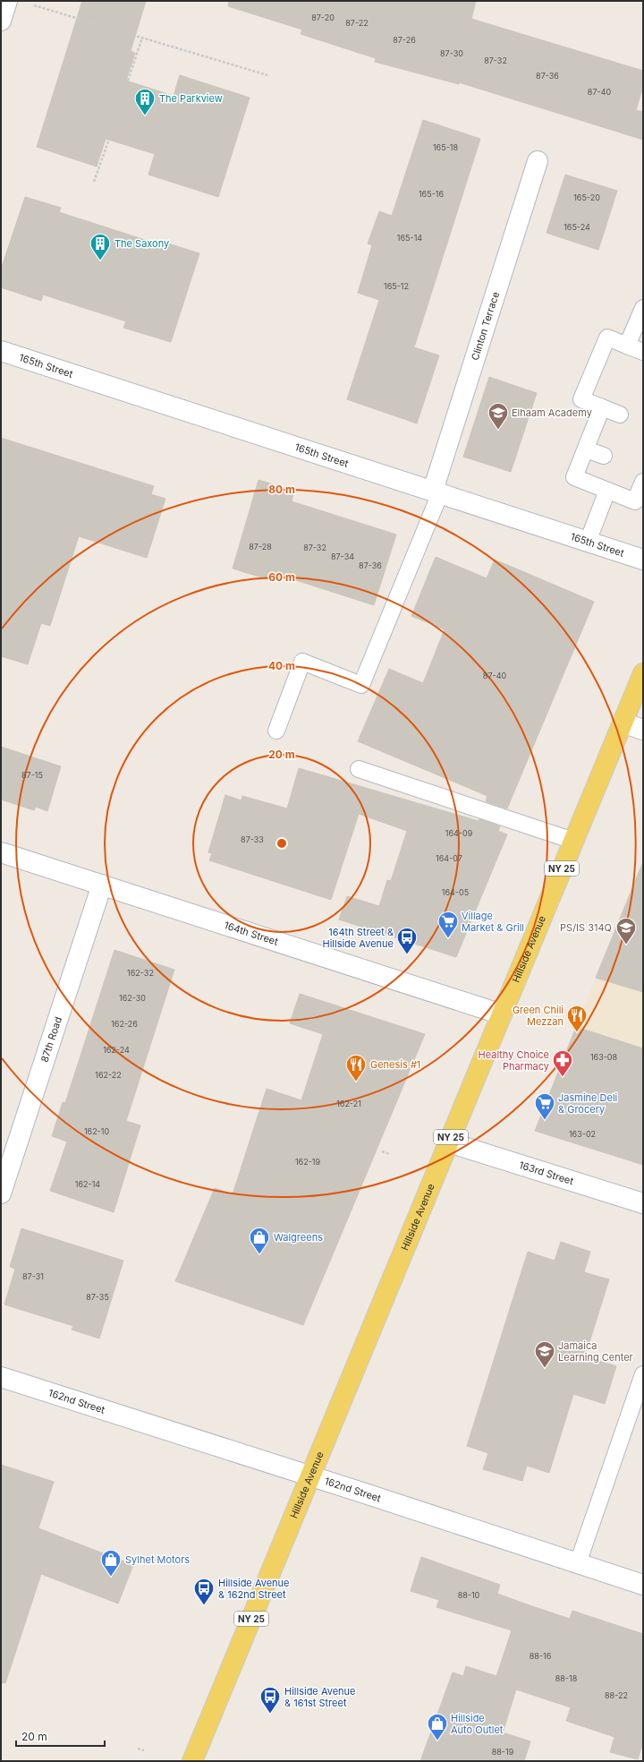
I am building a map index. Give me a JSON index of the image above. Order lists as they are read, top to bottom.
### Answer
{
  "streets": {
    "main road": ["NY 25", "Hillside Avenue"],
    "street": [
      "Clinton Terrace",
      "165th Street",
      "164th Street",
      "87th Road",
      "163rd Street",
      "162nd Street"
    ]
  },
  "crossings": [
    ["Clinton Terrace", "165th Street"],
    ["164th Street", "Hillside Avenue"],
    ["164th Street", "87th Road"],
    ["Hillside Avenue", "163rd Street"],
    ["Hillside Avenue", "162nd Street"]
  ],
  "places": {
    "building": ["The Parkview", "The Saxony"],
    "school or university": ["Elhaam Academy", "PS/IS 314Q", "Jamaica Learning Center"],
    "supermarket": ["Village Market & Grill", "Jasmine Deli & Grocery"],
    "bus stop": ["164th Street & Hillside Avenue", "Hillside Avenue & 162nd Street", "Hillside Avenue & 161st Street"],
    "restaurant": ["Green Chili Mezzan", "Genesis #1"],
    "pharmacy": ["Healthy Choice Pharmacy"],
    "shop": ["Walgreens", "Sylhet Motors", "Hillside Auto Outlet"]
  },
  "house_numbers": [
    "87-20",
    "87-22",
    "87-26",
    "87-30",
    "87-32",
    "87-36",
    "87-40",
    "165-18",
    "165-16",
    "165-20",
    "165-24",
    "165-14",
    "165-12",
    "87-28",
    "87-32",
    "87-34",
    "87-36",
    "87-40",
    "87-15",
    "164-09",
    "87-33",
    "164-07",
    "164-05",
    "162-32",
    "162-30",
    "162-26",
    "162-24",
    "163-08",
    "162-22",
    "162-21",
    "162-10",
    "163-02",
    "162-19",
    "162-14",
    "87-31",
    "87-35",
    "88-10",
    "88-16",
    "88-18",
    "88-22",
    "88-19"
  ],
  "scale_bar": "20 m",
  "rings": [
    "80 m",
    "60 m",
    "40 m",
    "20 m"
  ]
}
